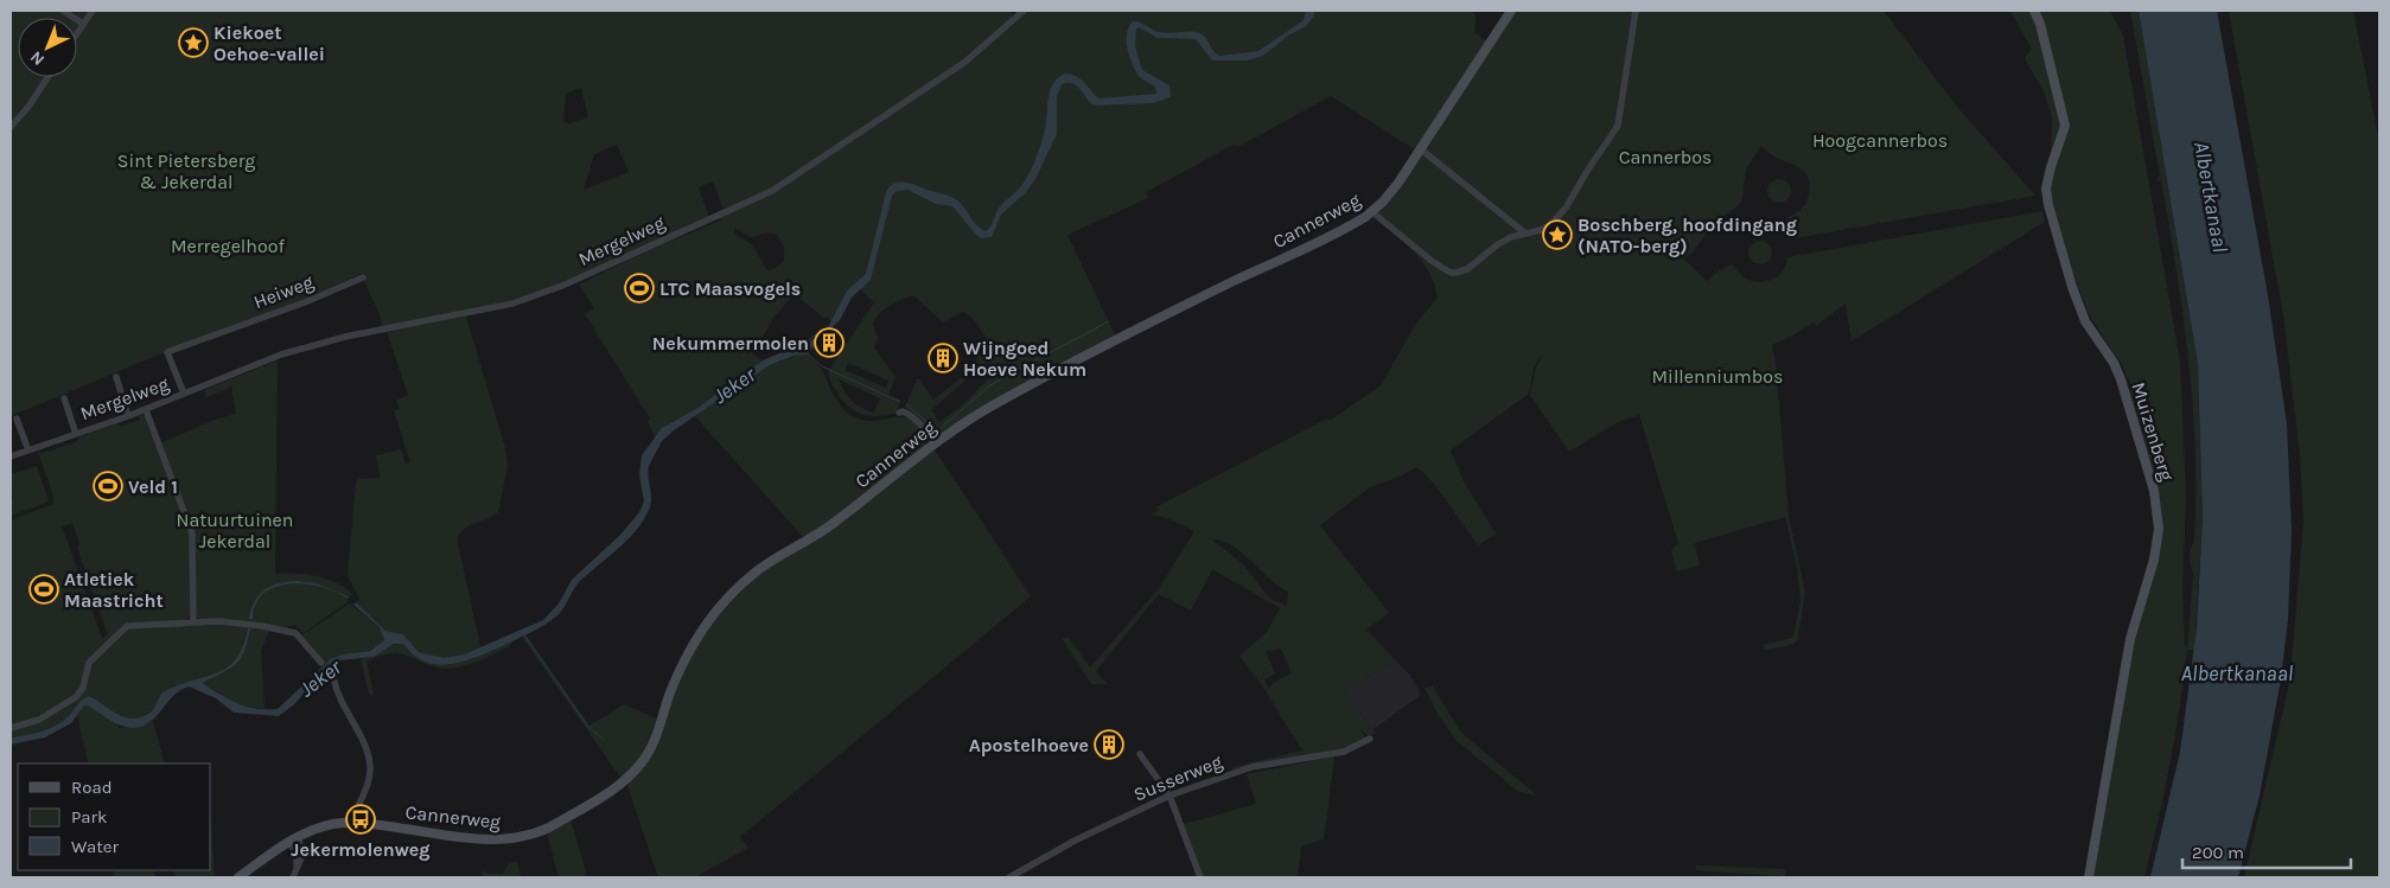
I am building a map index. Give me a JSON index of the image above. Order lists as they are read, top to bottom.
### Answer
{
  "streets": {
    "main road": ["Cannerweg", "Muizenberg"],
    "street": ["Mergelweg", "Heiweg", "Susserweg"]
  },
  "crossings": [
    ["Mergelweg", "Heiweg"]
  ],
  "water": ["Albertkanaal", "Jeker"],
  "parks": [
    "Hoogcannerbos",
    "Cannerbos",
    "Sint Pietersberg & Jekerdal",
    "Merregelhoof",
    "Millenniumbos",
    "Natuurtuinen Jekerdal"
  ],
  "places": {
    "place": ["Kiekoet Oehoe-vallei", "Boschberg, hoofdingang (NATO-berg)"],
    "sports": ["LTC Maasvogels", "Veld 1", "Atletiek Maastricht"],
    "building": ["Nekummermolen", "Wijngoed Hoeve Nekum", "Apostelhoeve"],
    "bus stop": ["Jekermolenweg"]
  },
  "legend": ["Road", "Park", "Water"],
  "scale_bar": "200 m",
  "north": "bottom left"
}
